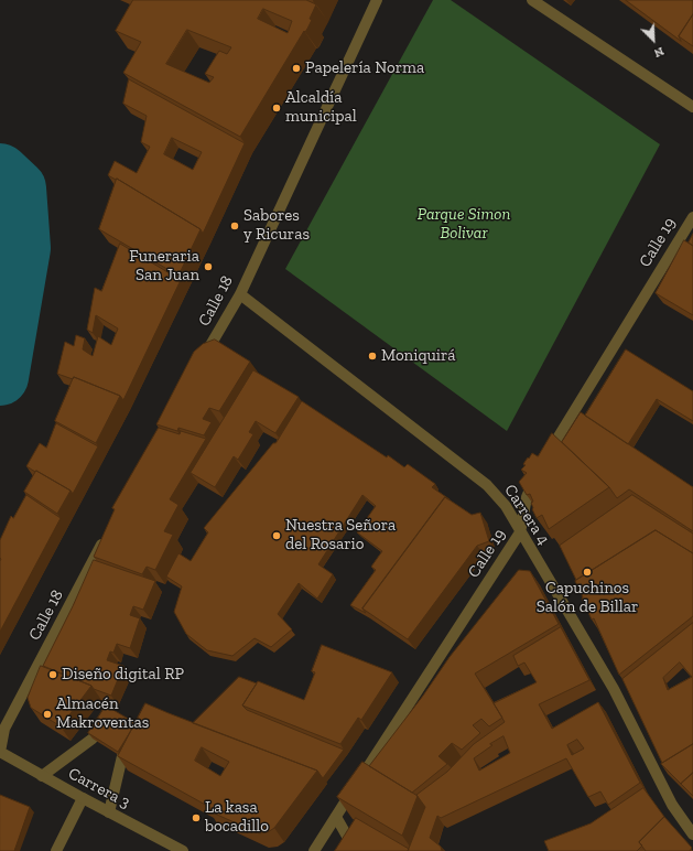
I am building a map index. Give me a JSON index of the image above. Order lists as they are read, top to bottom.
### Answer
{
  "streets": {
    "street": [
      "Calle 19",
      "Calle 18",
      "Carrera 4",
      "Carrera 3"
    ]
  },
  "crossings": [
    ["Calle 19", "Carrera 4"],
    ["Calle 18", "Carrera 4"],
    ["Calle 18", "Carrera 3"]
  ],
  "parks": ["Parque Simon Bolivar"],
  "places": [
    "Papelería Norma",
    "Alcaldía municipal",
    "Sabores y Ricuras",
    "Funeraria San Juan",
    "Moniquirá",
    "Nuestra Señora del Rosario",
    "Capuchinos Salón de Billar",
    "Diseño digital RP",
    "Almacén Makroventas",
    "La kasa bocadillo"
  ],
  "north": "bottom right"
}
